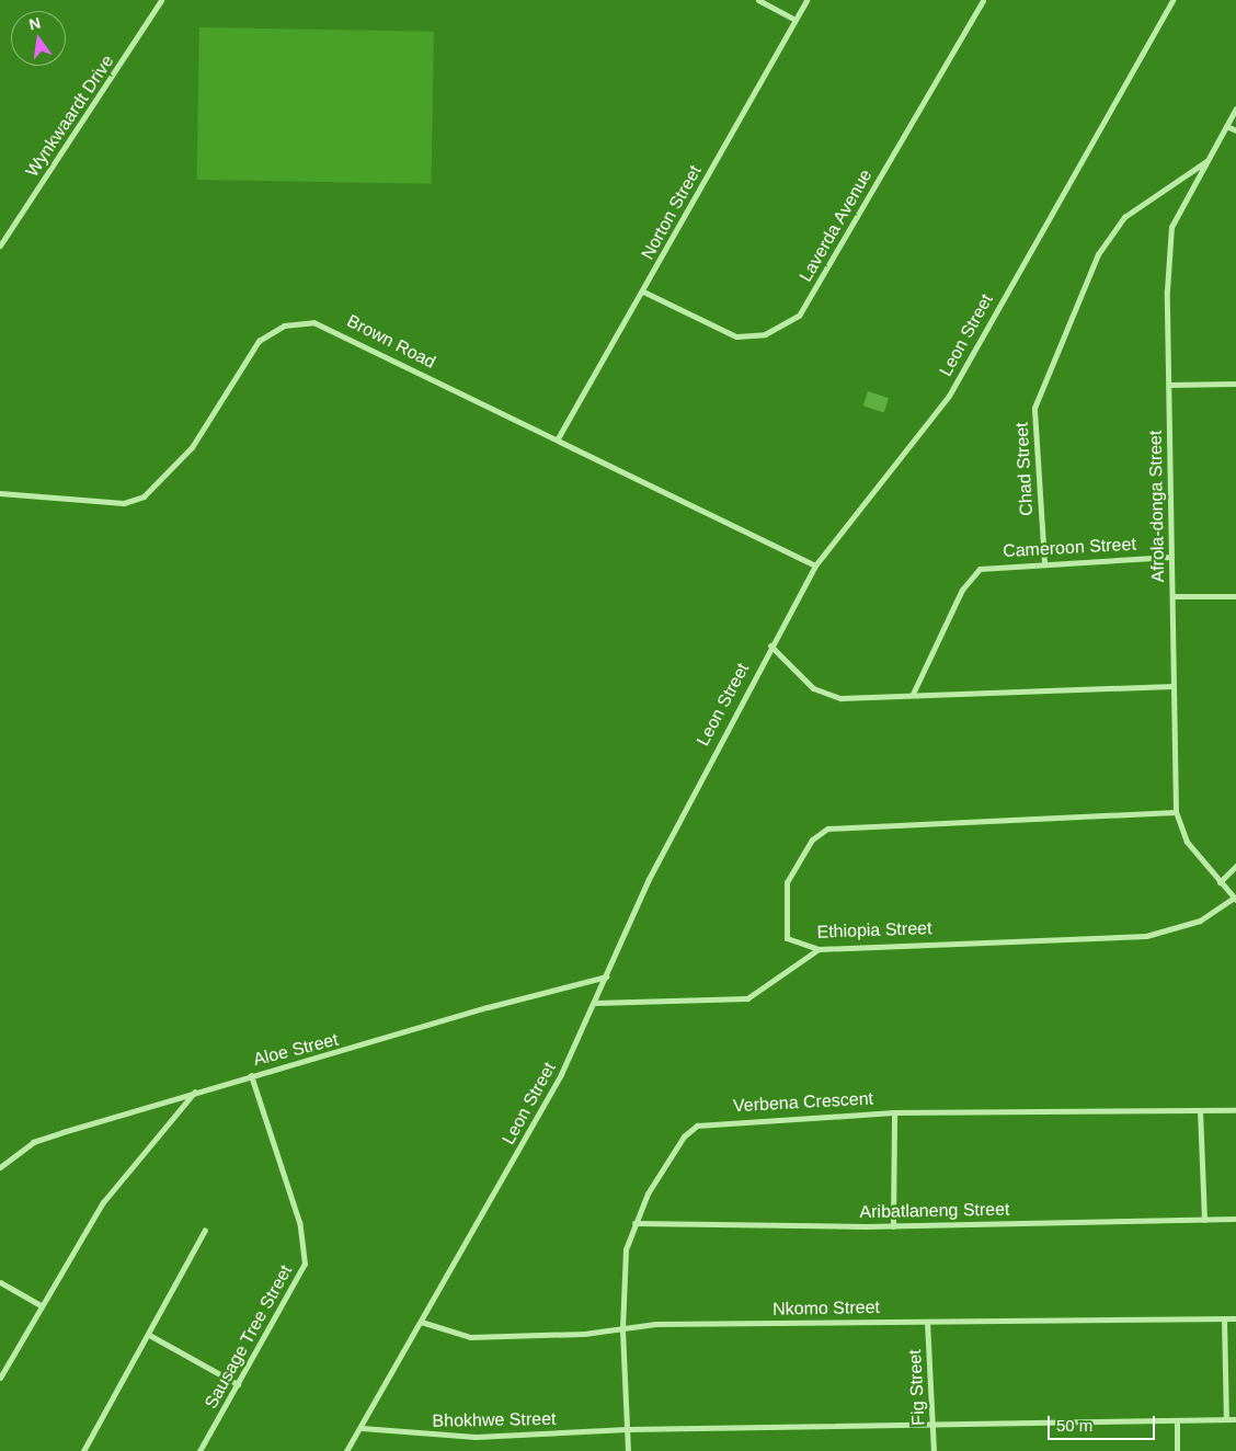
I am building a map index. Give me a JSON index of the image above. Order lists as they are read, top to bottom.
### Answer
{
  "streets": {
    "street": [
      "Wynkwaardt Drive",
      "Norton Street",
      "Laverda Avenue",
      "Leon Street",
      "Brown Road",
      "Chad Street",
      "Afrola-donga Street",
      "Cameroon Street",
      "Ethiopia Street",
      "Aloe Street",
      "Verbena Crescent",
      "Aribatlaneng Street",
      "Nkomo Street",
      "Sausage Tree Street",
      "Fig Street",
      "Bhokhwe Street"
    ]
  },
  "crossings": [
    ["Norton Street", "Laverda Avenue"],
    ["Norton Street", "Brown Road"],
    ["Leon Street", "Brown Road"],
    ["Leon Street", "Aloe Street"],
    ["Leon Street", "Nkomo Street"],
    ["Leon Street", "Bhokhwe Street"],
    ["Chad Street", "Afrola-donga Street"],
    ["Chad Street", "Cameroon Street"],
    ["Afrola-donga Street", "Cameroon Street"],
    ["Afrola-donga Street", "Ethiopia Street"],
    ["Aloe Street", "Sausage Tree Street"],
    ["Verbena Crescent", "Aribatlaneng Street"],
    ["Verbena Crescent", "Nkomo Street"],
    ["Verbena Crescent", "Bhokhwe Street"],
    ["Nkomo Street", "Fig Street"]
  ],
  "scale_bar": "50 m",
  "north": "top"
}
